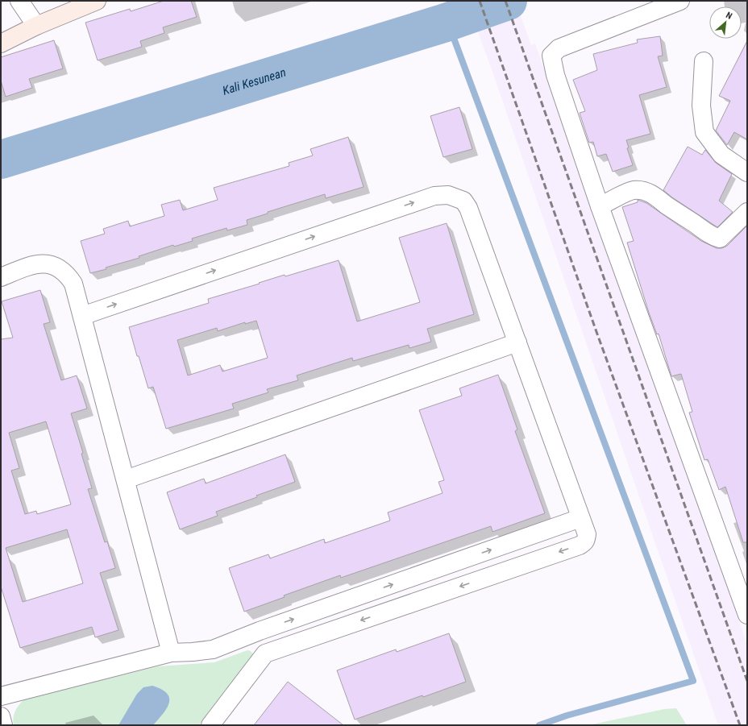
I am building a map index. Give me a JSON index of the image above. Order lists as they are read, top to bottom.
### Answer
{
  "water": ["Kali Kesunean"],
  "north": "top right"
}
